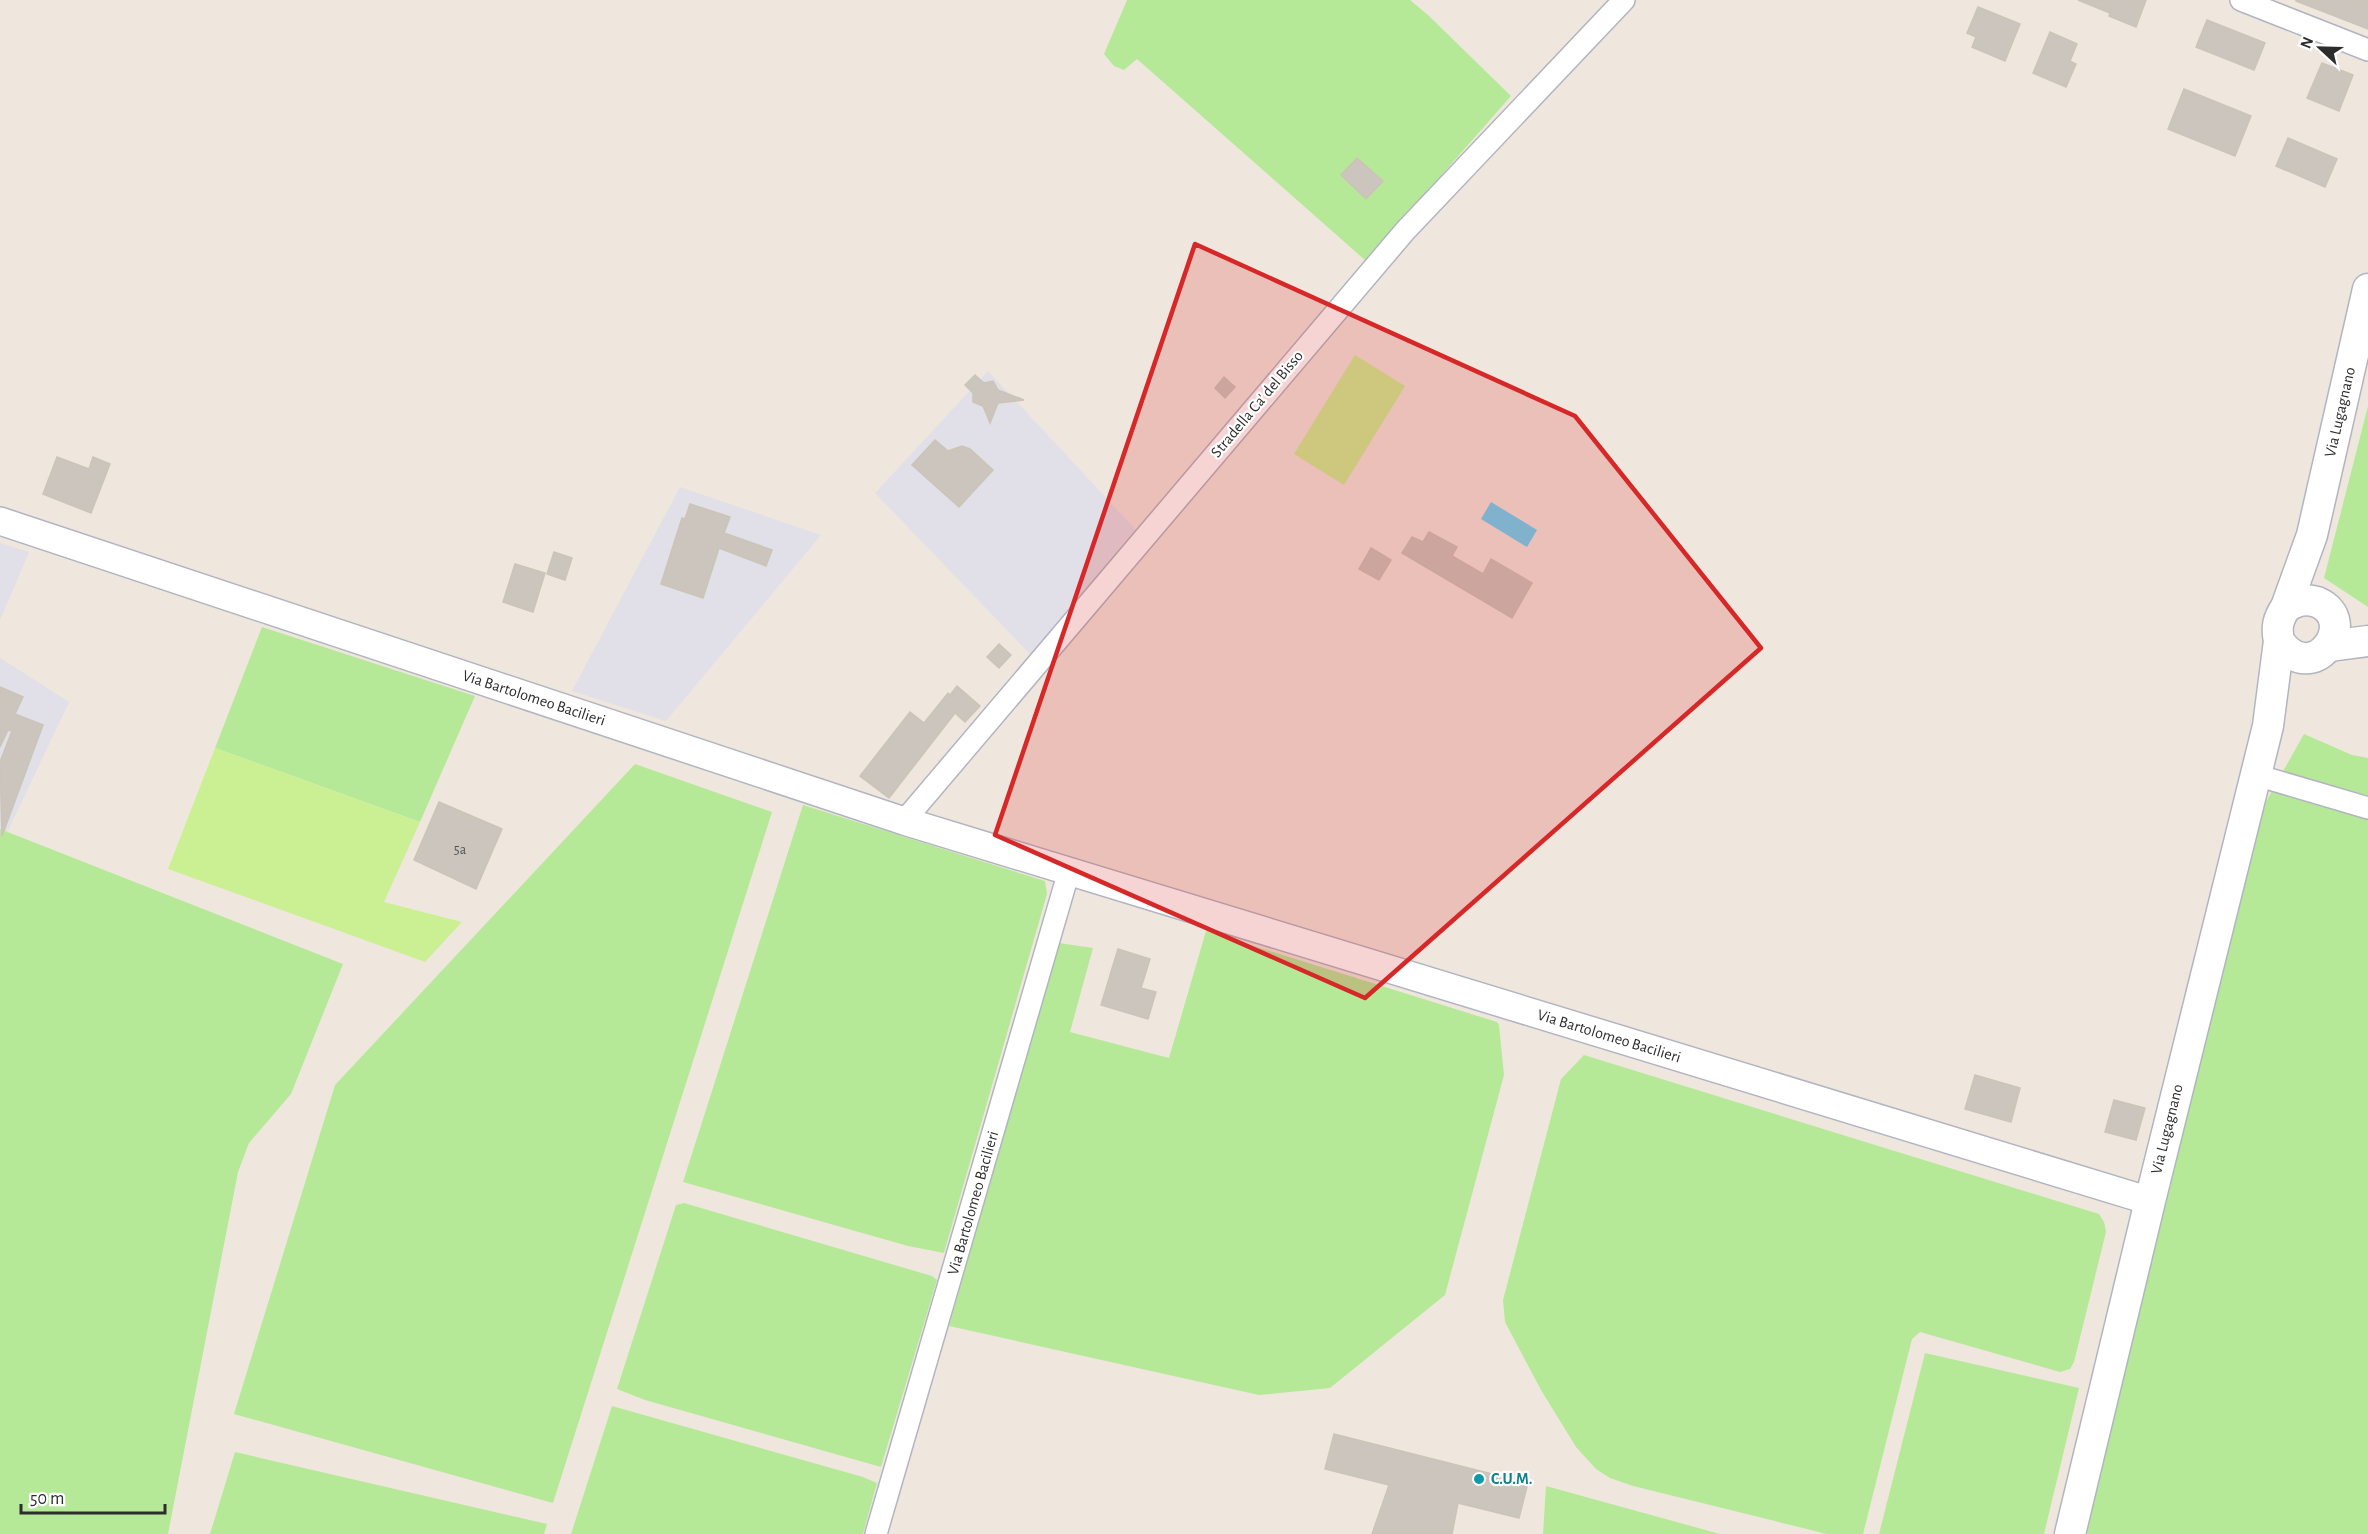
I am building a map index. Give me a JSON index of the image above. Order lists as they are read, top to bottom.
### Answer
{
  "streets": {
    "main road": ["Via Lugagnano"],
    "street": ["Stradella Ca' del Bisso", "Via Bartolomeo Bacilieri"]
  },
  "crossings": [
    ["Stradella Ca' del Bisso", "Via Bartolomeo Bacilieri"],
    ["Via Lugagnano", "Via Bartolomeo Bacilieri"]
  ],
  "places": ["C.U.M."],
  "house_numbers": ["5a"],
  "scale_bar": "50 m",
  "north": "left"
}
